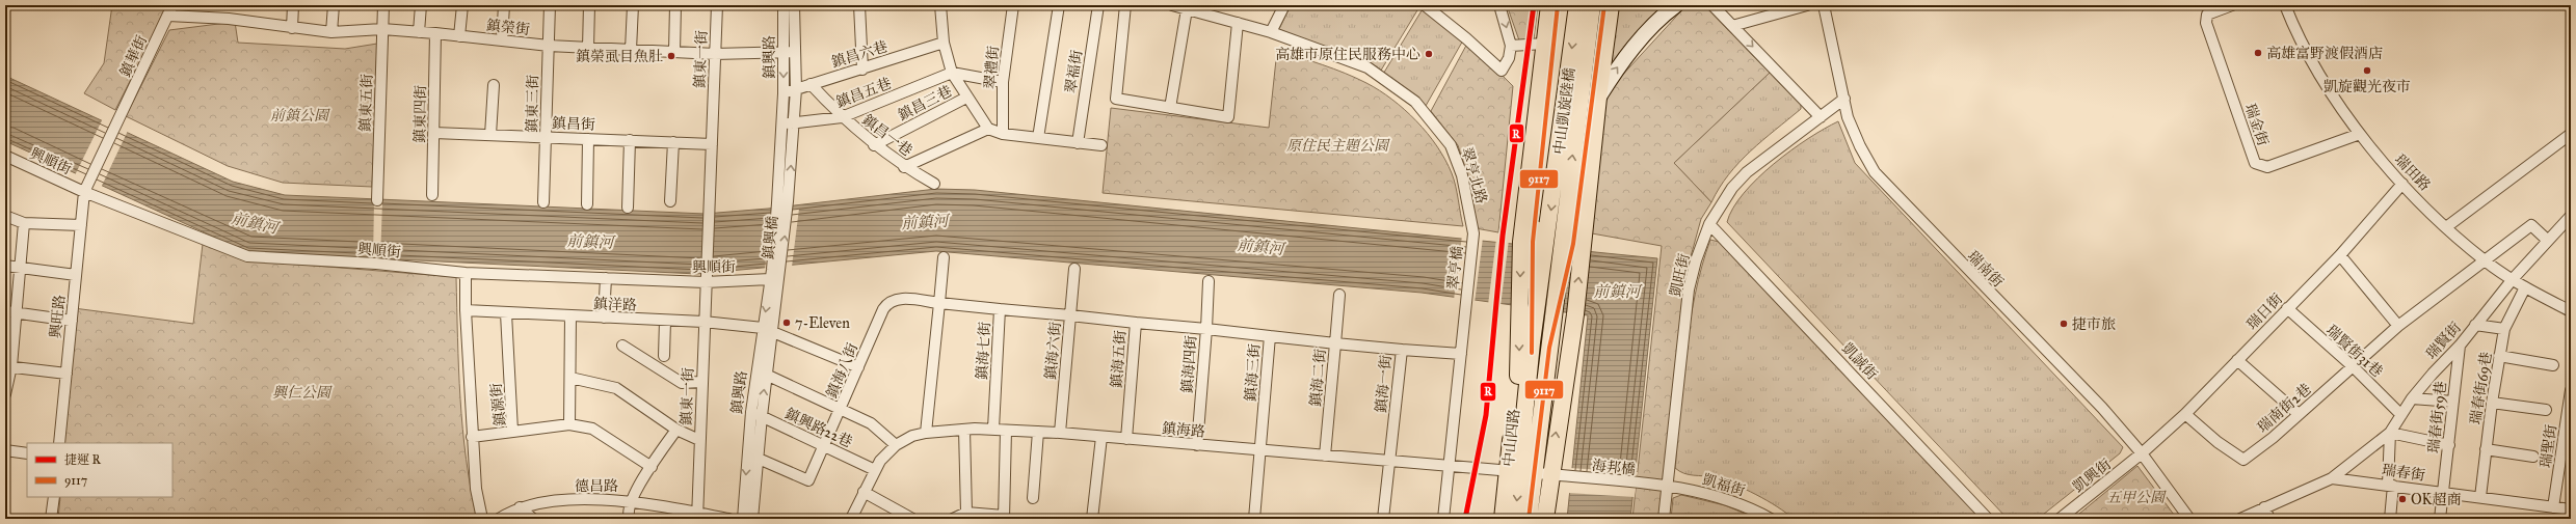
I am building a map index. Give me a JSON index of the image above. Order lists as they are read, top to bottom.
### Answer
{
  "streets": {
    "main road": ["中山凱旋陸橋", "中山四路"],
    "street": [
      "鎮榮街",
      "鎮昌六巷",
      "鎮華街",
      "鎮興路",
      "鎮東一街",
      "翠禮街",
      "翠福街",
      "鎮昌五巷",
      "鎮東五街",
      "鎮昌三巷",
      "鎮東三街",
      "鎮東四街",
      "鎮昌街",
      "瑞金街",
      "鎮昌一巷",
      "興順街",
      "瑞田路",
      "翠亨北路",
      "鎮興橋",
      "翠亨橋",
      "瑞南街",
      "凱旺街",
      "鎮洋路",
      "瑞日街",
      "興旺路",
      "瑞賢街",
      "鎮海七街",
      "鎮海六街",
      "瑞賢街31巷",
      "鎮海五街",
      "凱誠街",
      "鎮海四街",
      "鎮海八街",
      "鎮海三街",
      "鎮海二街",
      "鎮海一街",
      "瑞春街69巷",
      "鎮源街",
      "瑞南街2巷",
      "瑞春街59巷",
      "鎮興路22巷",
      "鎮海路",
      "瑞聖街",
      "海邦橋",
      "瑞春街",
      "凱興街",
      "凱福街",
      "德昌路"
    ]
  },
  "crossings": [
    ["鎮榮街", "鎮華街"],
    ["鎮榮街", "鎮興路"],
    ["鎮榮街", "鎮東一街"],
    ["鎮榮街", "鎮東五街"],
    ["鎮榮街", "鎮東三街"],
    ["鎮榮街", "鎮東四街"],
    ["鎮昌六巷", "鎮興路"],
    ["鎮昌六巷", "鎮昌一巷"],
    ["鎮華街", "興順街"],
    ["鎮華街", "興旺路"],
    ["鎮興路", "鎮昌五巷"],
    ["鎮興路", "興順街"],
    ["鎮興路", "鎮興橋"],
    ["鎮興路", "鎮洋路"],
    ["鎮興路", "鎮海八街"],
    ["鎮興路", "鎮興路22巷"],
    ["鎮東一街", "鎮昌街"],
    ["鎮東一街", "興順街"],
    ["鎮東一街", "鎮洋路"],
    ["鎮東一街", "德昌路"],
    ["鎮昌五巷", "鎮昌一巷"],
    ["鎮昌三巷", "鎮昌一巷"],
    ["鎮東三街", "鎮昌街"],
    ["中山凱旋陸橋", "中山四路"],
    ["鎮東四街", "鎮昌街"],
    ["瑞金街", "瑞田路"],
    ["興順街", "鎮興橋"],
    ["興順街", "興旺路"],
    ["瑞田路", "瑞日街"],
    ["瑞田路", "瑞賢街"],
    ["瑞田路", "瑞春街69巷"],
    ["瑞田路", "瑞南街2巷"],
    ["翠亨北路", "翠亨橋"],
    ["瑞南街", "凱旺街"],
    ["瑞南街", "瑞日街"],
    ["瑞南街", "凱興街"],
    ["凱旺街", "凱誠街"],
    ["凱旺街", "海邦橋"],
    ["凱旺街", "凱福街"],
    ["鎮洋路", "鎮海八街"],
    ["鎮洋路", "鎮源街"],
    ["瑞日街", "瑞賢街31巷"],
    ["瑞日街", "瑞南街2巷"],
    ["瑞日街", "凱興街"],
    ["瑞賢街", "瑞賢街31巷"],
    ["瑞賢街", "瑞南街2巷"],
    ["瑞賢街", "瑞春街59巷"],
    ["瑞賢街", "瑞春街"],
    ["鎮海七街", "鎮海六街"],
    ["鎮海七街", "鎮海八街"],
    ["鎮海七街", "鎮海路"],
    ["鎮海六街", "鎮海五街"],
    ["鎮海六街", "鎮海路"],
    ["瑞賢街31巷", "瑞南街2巷"],
    ["鎮海五街", "鎮海四街"],
    ["鎮海五街", "鎮海路"],
    ["鎮海四街", "鎮海三街"],
    ["鎮海四街", "鎮海路"],
    ["鎮海八街", "鎮興路22巷"],
    ["鎮海三街", "鎮海二街"],
    ["鎮海三街", "鎮海路"],
    ["鎮海二街", "鎮海一街"],
    ["鎮海二街", "鎮海路"],
    ["鎮海一街", "鎮海路"],
    ["瑞春街69巷", "瑞春街"],
    ["瑞春街59巷", "瑞春街"],
    ["鎮興路22巷", "鎮海路"],
    ["鎮海路", "中山四路"],
    ["鎮海路", "海邦橋"],
    ["瑞聖街", "瑞春街"],
    ["海邦橋", "凱福街"]
  ],
  "water": ["前鎮河"],
  "parks": [
    "前鎮公園",
    "原住民主題公園",
    "興仁公園",
    "五甲公園"
  ],
  "places": [
    "高雄富野渡假酒店",
    "高雄市原住民服務中心",
    "鎮榮虱目魚肚",
    "凱旋觀光夜市",
    "7-Eleven",
    "捷市旅",
    "OK超商"
  ],
  "lines": ["metro line R", "transit line 9117"],
  "legend": ["捷運 R", "9117"]
}
